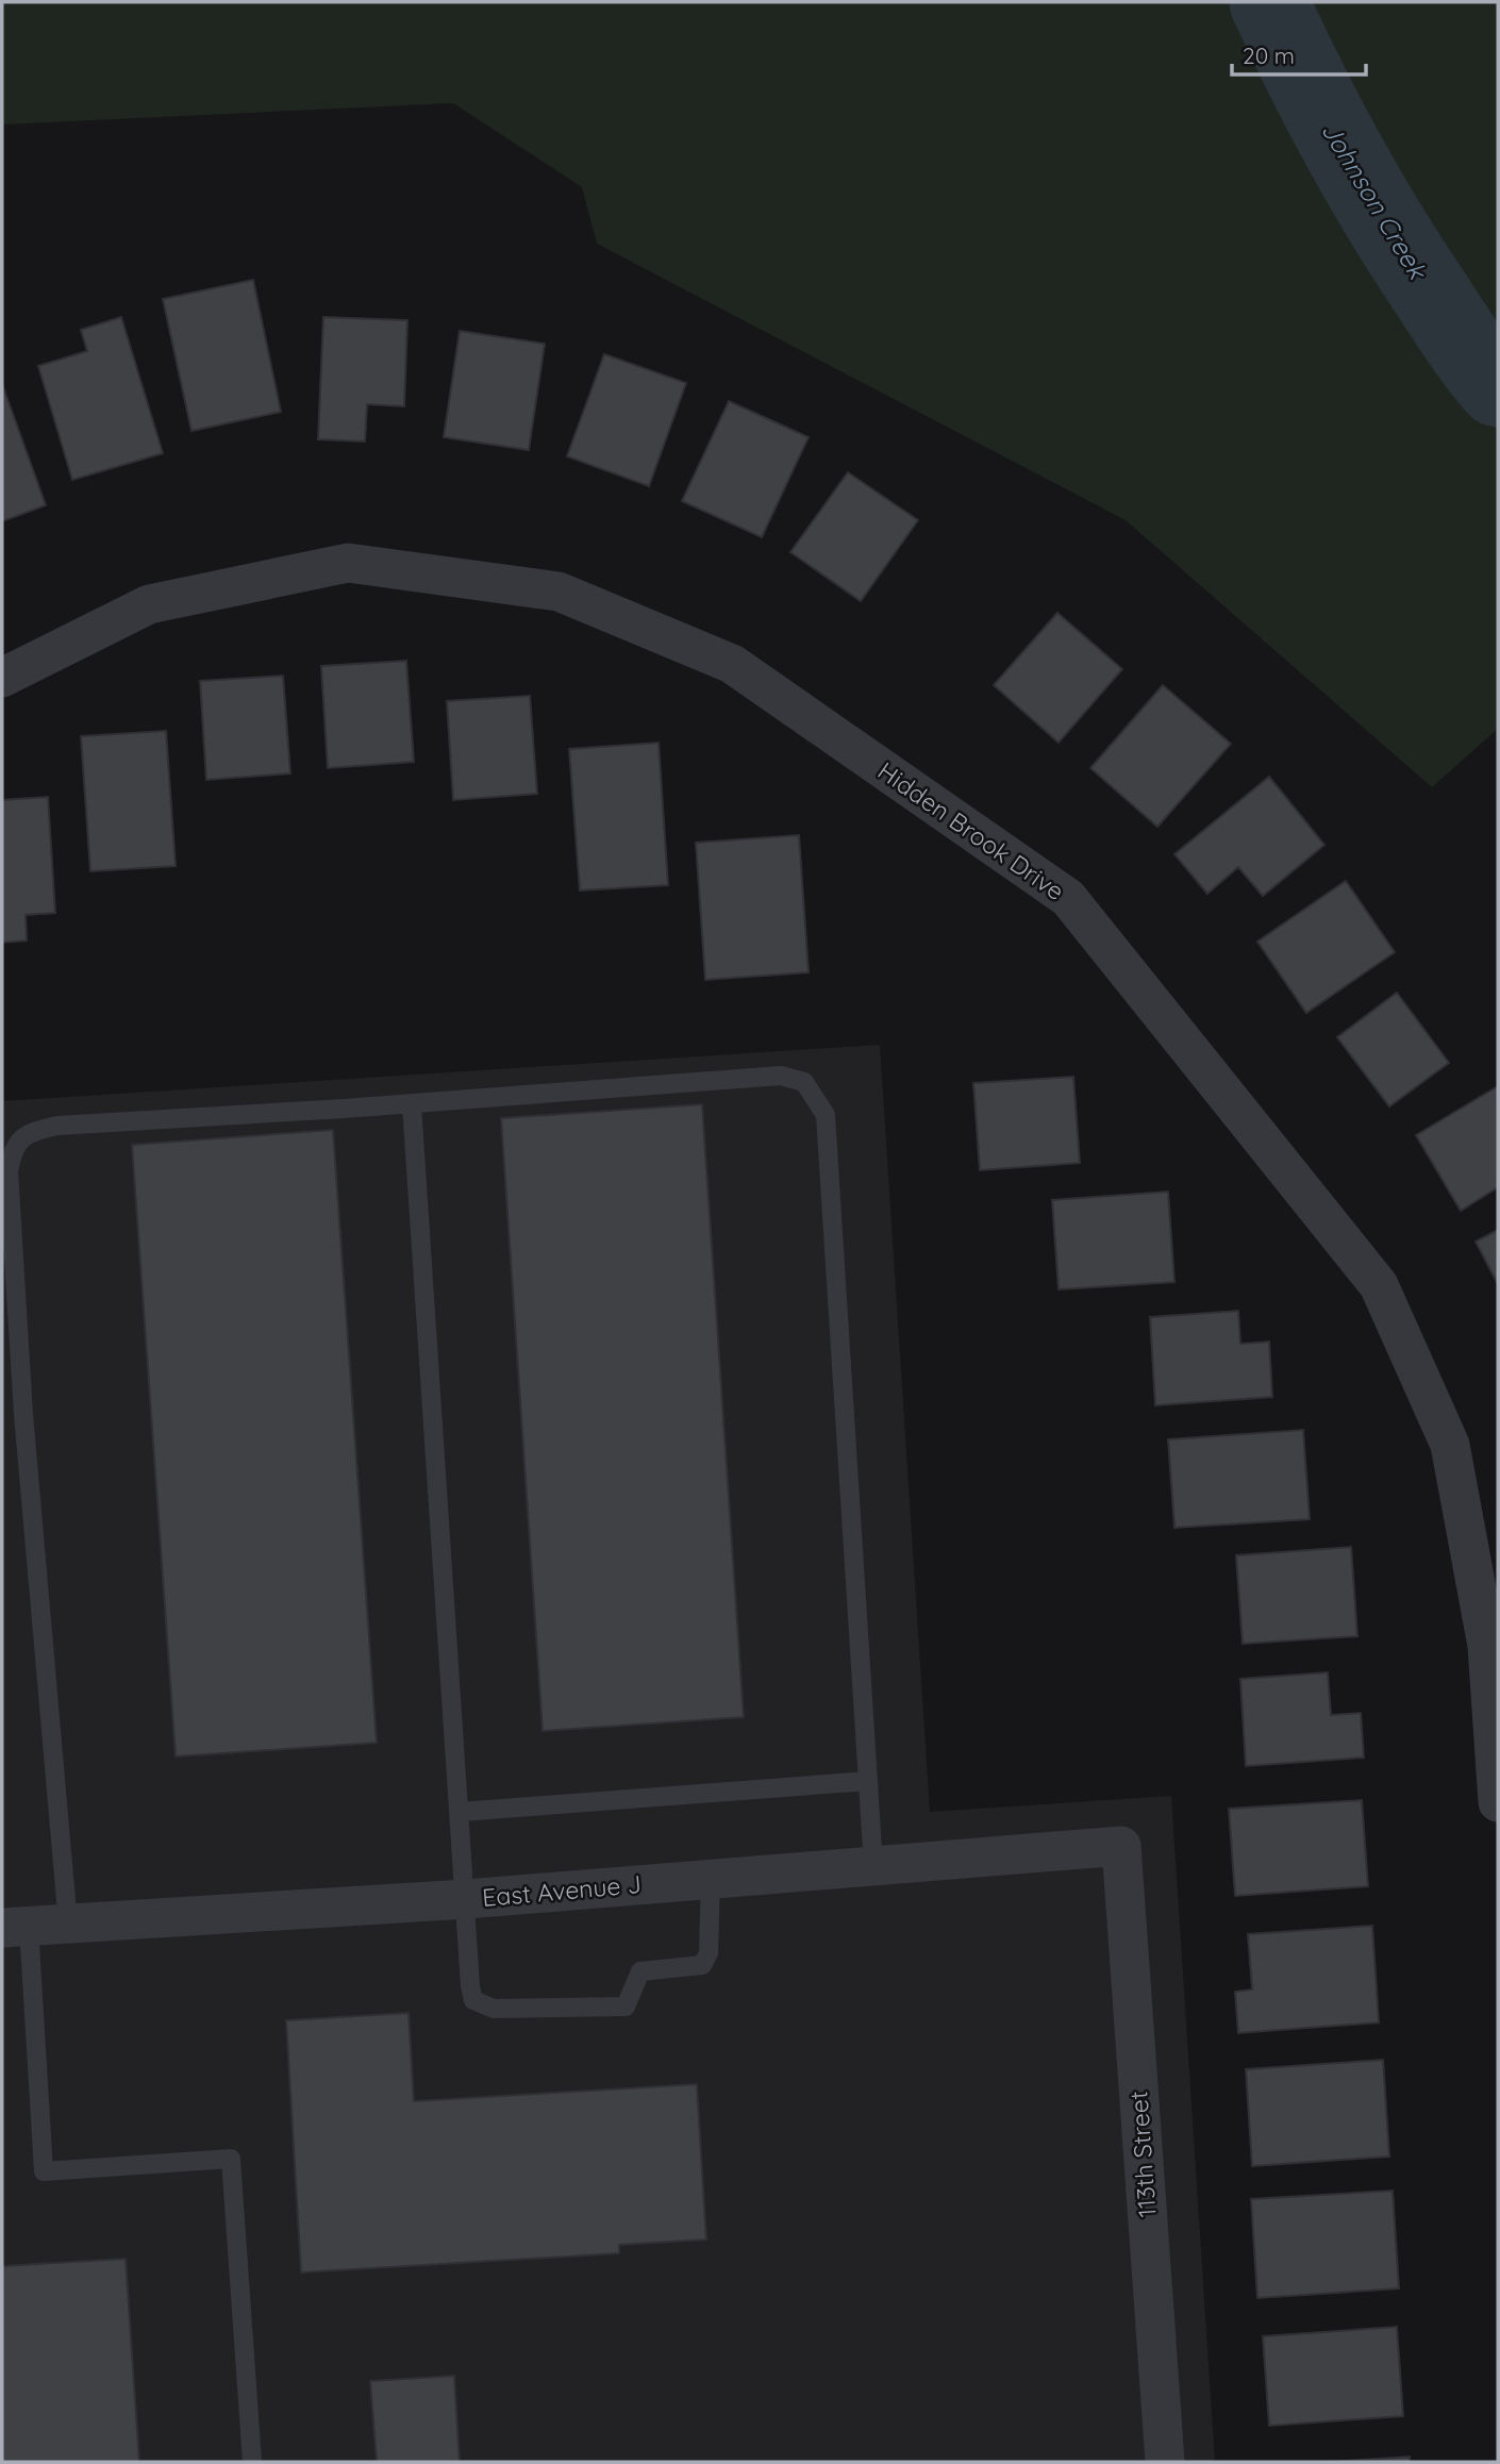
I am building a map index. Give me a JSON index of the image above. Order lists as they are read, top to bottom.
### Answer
{
  "streets": {
    "street": ["Hidden Brook Drive", "East Avenue J", "113th Street"]
  },
  "crossings": [
    ["East Avenue J", "113th Street"]
  ],
  "water": ["Johnson Creek"],
  "scale_bar": "20 m"
}
